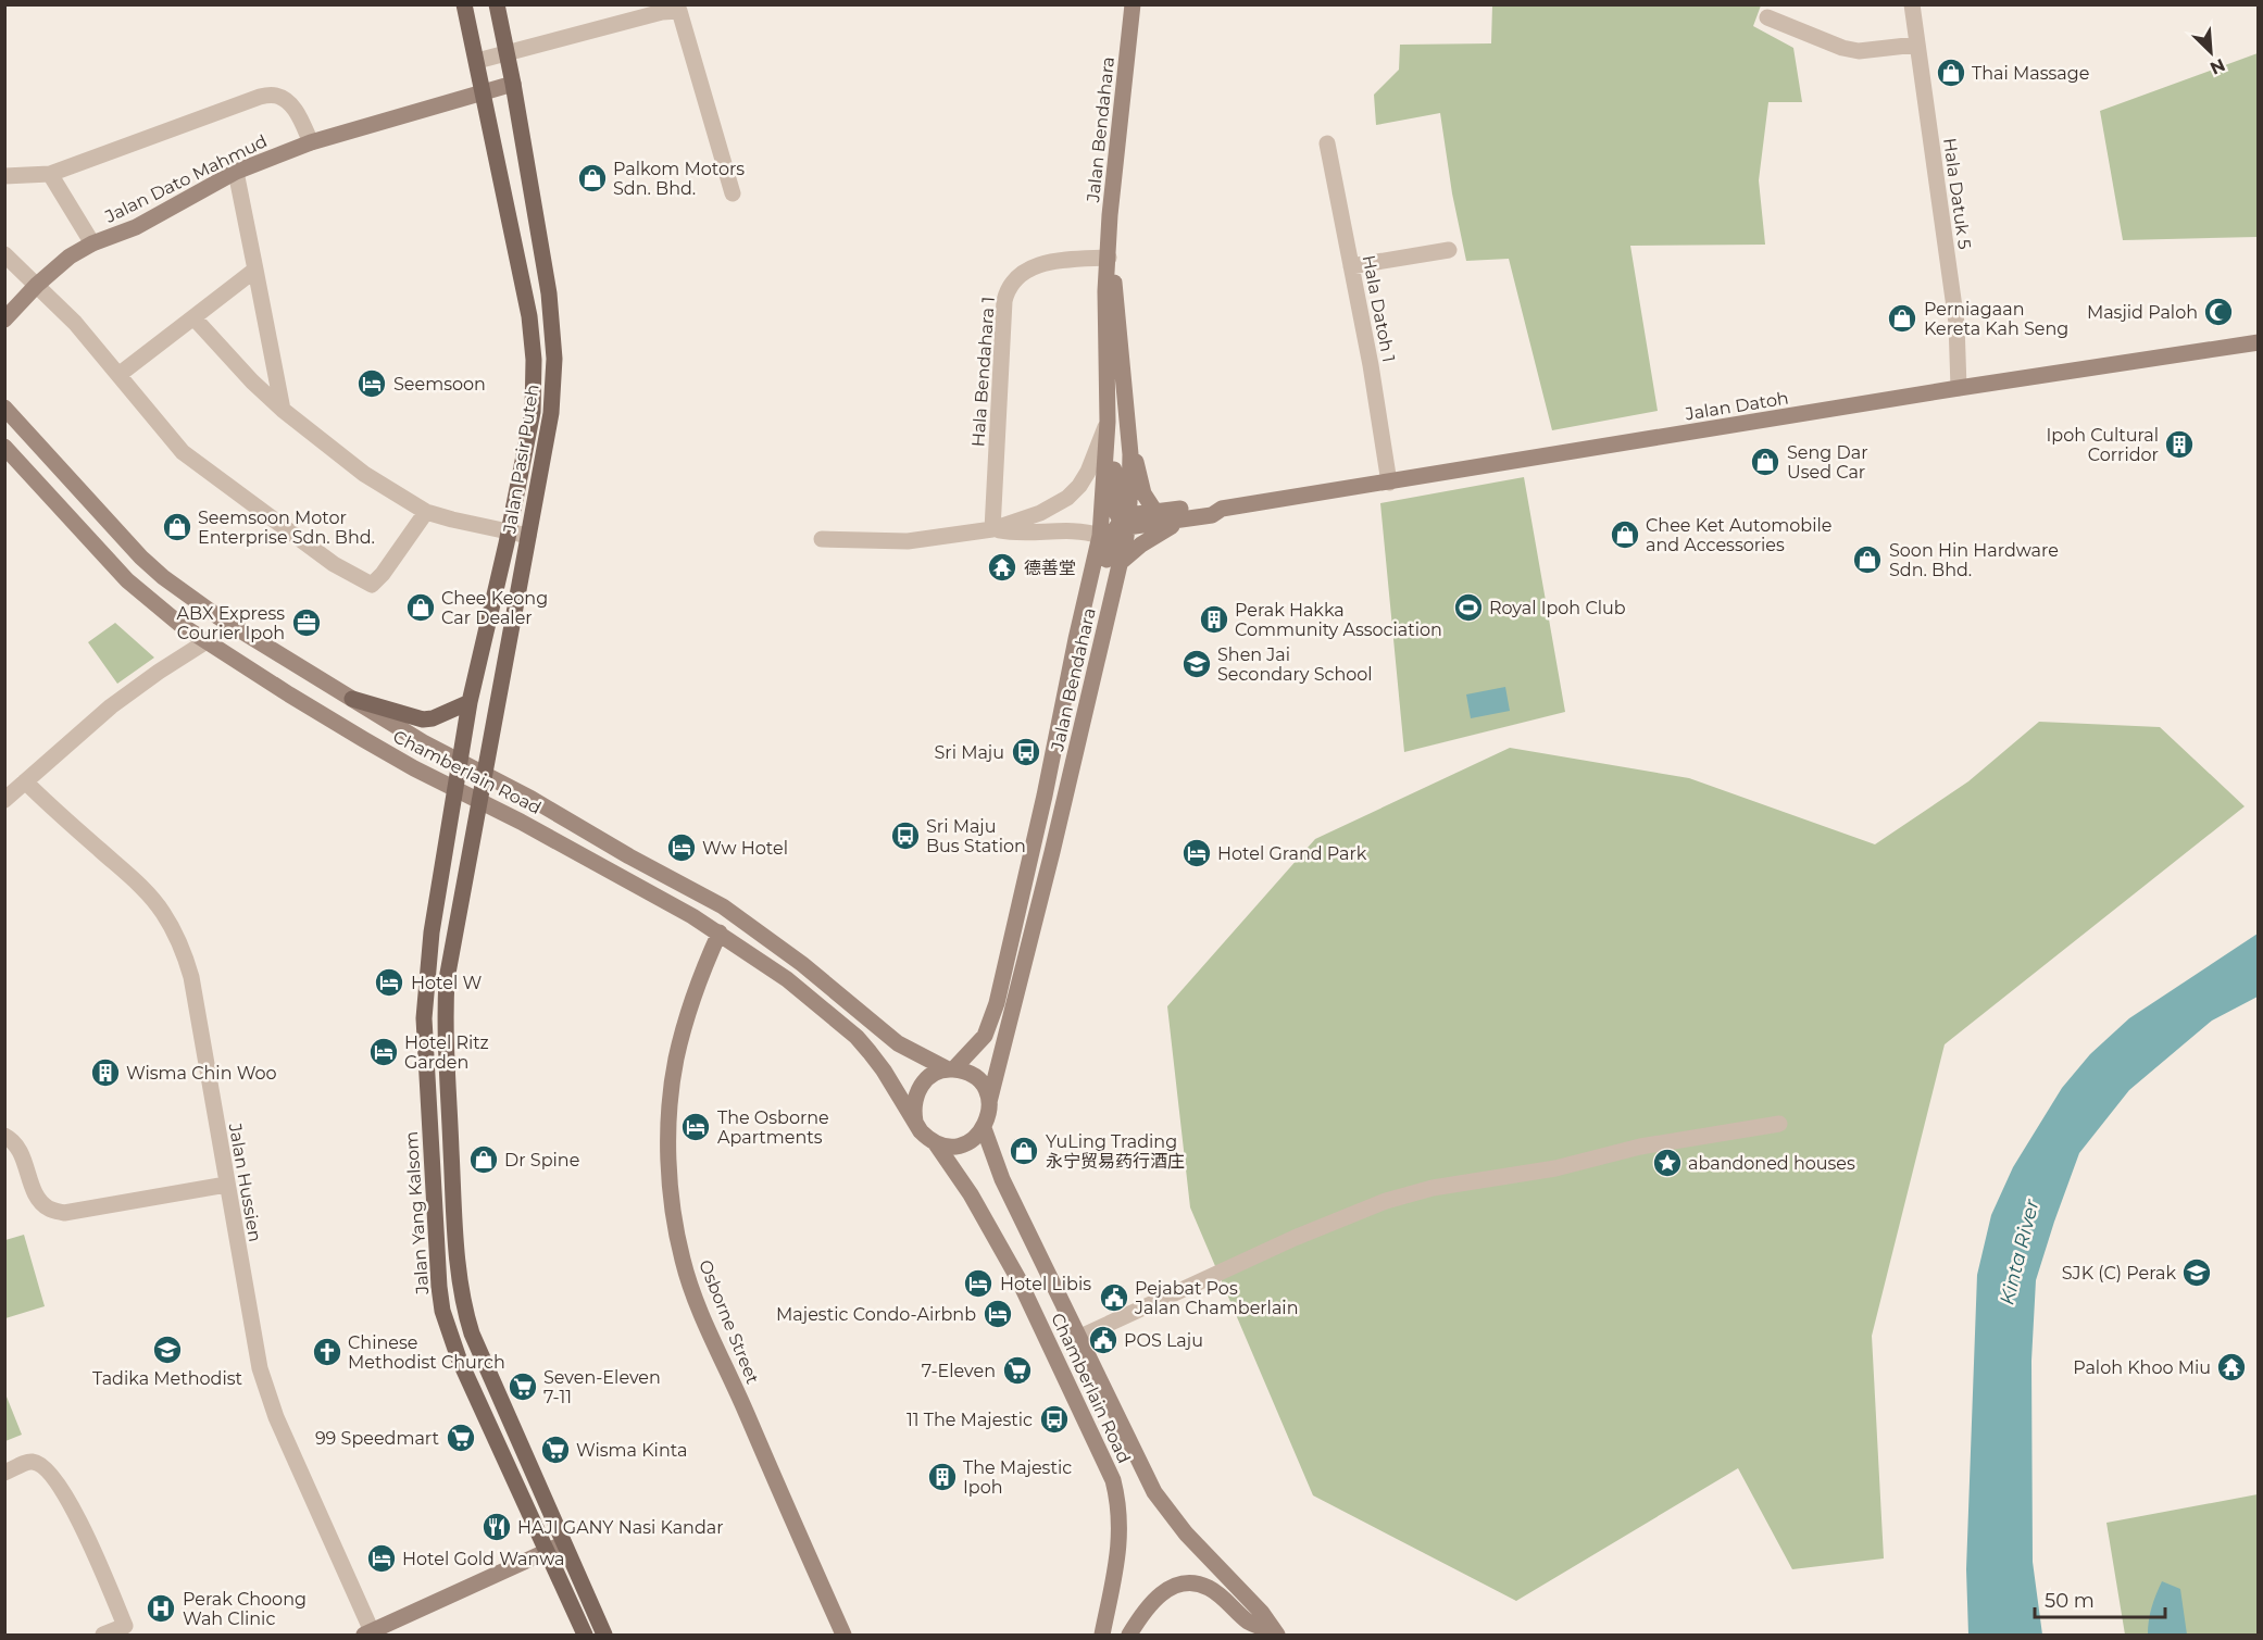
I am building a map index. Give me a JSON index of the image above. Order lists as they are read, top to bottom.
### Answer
{
  "streets": {
    "main road": [
      "Jalan Bendahara",
      "Jalan Dato Mahmud",
      "Jalan Datoh",
      "Jalan Pasir Puteh",
      "Chamberlain Road",
      "Jalan Yang Kalsom",
      "Osborne Street"
    ],
    "street": [
      "Hala Datuk 5",
      "Hala Datoh 1",
      "Hala Bendahara 1",
      "Jalan Hussien"
    ]
  },
  "crossings": [
    ["Jalan Bendahara", "Hala Bendahara 1"],
    ["Jalan Bendahara", "Jalan Datoh"],
    ["Jalan Bendahara", "Chamberlain Road"],
    ["Jalan Dato Mahmud", "Jalan Pasir Puteh"],
    ["Hala Datuk 5", "Jalan Datoh"],
    ["Hala Datoh 1", "Jalan Datoh"],
    ["Jalan Pasir Puteh", "Chamberlain Road"],
    ["Jalan Pasir Puteh", "Jalan Yang Kalsom"],
    ["Chamberlain Road", "Jalan Yang Kalsom"],
    ["Chamberlain Road", "Osborne Street"]
  ],
  "water": ["Kinta River"],
  "places": {
    "shop": [
      "Thai Massage",
      "Palkom Motors Sdn. Bhd.",
      "Perniagaan Kereta Kah Seng",
      "Seng Dar Used Car",
      "Seemsoon Motor Enterprise Sdn. Bhd.",
      "Chee Ket Automobile and Accessories",
      "Soon Hin Hardware Sdn. Bhd.",
      "Chee Keong Car Dealer",
      "YuLing Trading 永宁贸易药行酒庄",
      "Dr Spine"
    ],
    "mosque": ["Masjid Paloh"],
    "hotel": [
      "Seemsoon",
      "Ww Hotel",
      "Hotel Grand Park",
      "Hotel W",
      "Hotel Ritz Garden",
      "The Osborne Apartments",
      "Hotel Libis",
      "Majestic Condo-Airbnb",
      "Hotel Gold Wanwa"
    ],
    "building": [
      "Ipoh Cultural Corridor",
      "Perak Hakka Community Association",
      "Wisma Chin Woo",
      "The Majestic Ipoh"
    ],
    "temple": ["德善堂", "Paloh Khoo Miu"],
    "sports": ["Royal Ipoh Club"],
    "office": ["ABX Express Courier Ipoh"],
    "school or university": ["Shen Jai Secondary School", "SJK (C) Perak", "Tadika Methodist"],
    "bus stop": ["Sri Maju", "Sri Maju Bus Station", "11 The Majestic"],
    "place": ["abandoned houses"],
    "public building": ["Pejabat Pos Jalan Chamberlain", "POS Laju"],
    "church": ["Chinese Methodist Church"],
    "supermarket": [
      "7-Eleven",
      "Seven-Eleven 7-11",
      "99 Speedmart",
      "Wisma Kinta"
    ],
    "restaurant": ["HAJI GANY Nasi Kandar"],
    "hospital": ["Perak Choong Wah Clinic"]
  },
  "scale_bar": "50 m",
  "north": "bottom right"
}
